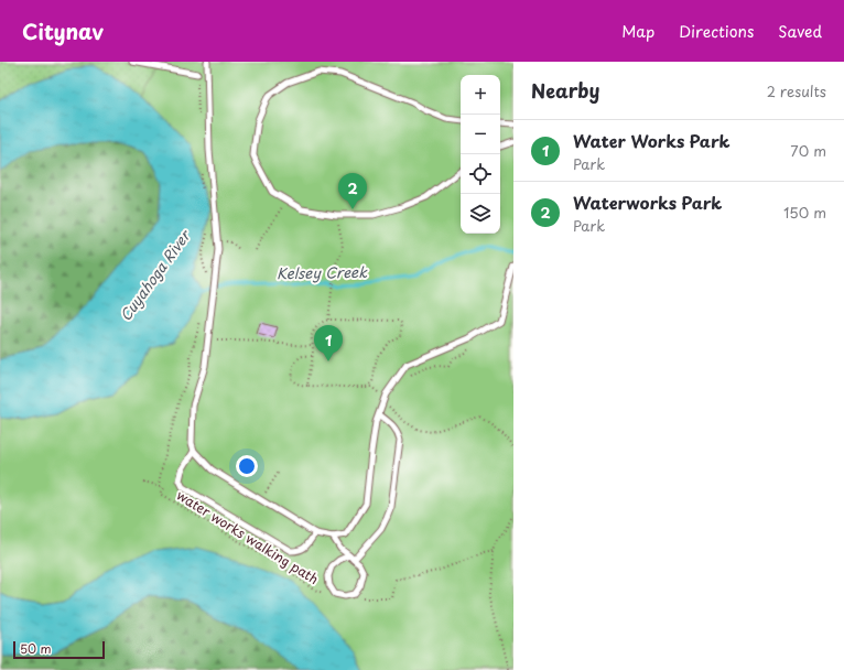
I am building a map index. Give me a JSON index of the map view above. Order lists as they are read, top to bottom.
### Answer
{
  "streets": {
    "path": ["water works walking path"]
  },
  "water": ["Kelsey Creek", "Cuyahoga River"],
  "scale_bar": "50 m",
  "page": {
    "header": "Citynav",
    "nav": ["Map", "Directions", "Saved"],
    "heading": ["Nearby", "2 results"],
    "map_buttons": ["+", "−"],
    "list": [
      {
        "mark": "1",
        "name": "Water Works Park",
        "note": "Park",
        "value": "70 m"
      },
      {
        "mark": "2",
        "name": "Waterworks Park",
        "note": "Park",
        "value": "150 m"
      }
    ],
    "pins": ["2", "1"],
    "scale": "50 m"
  }
}
